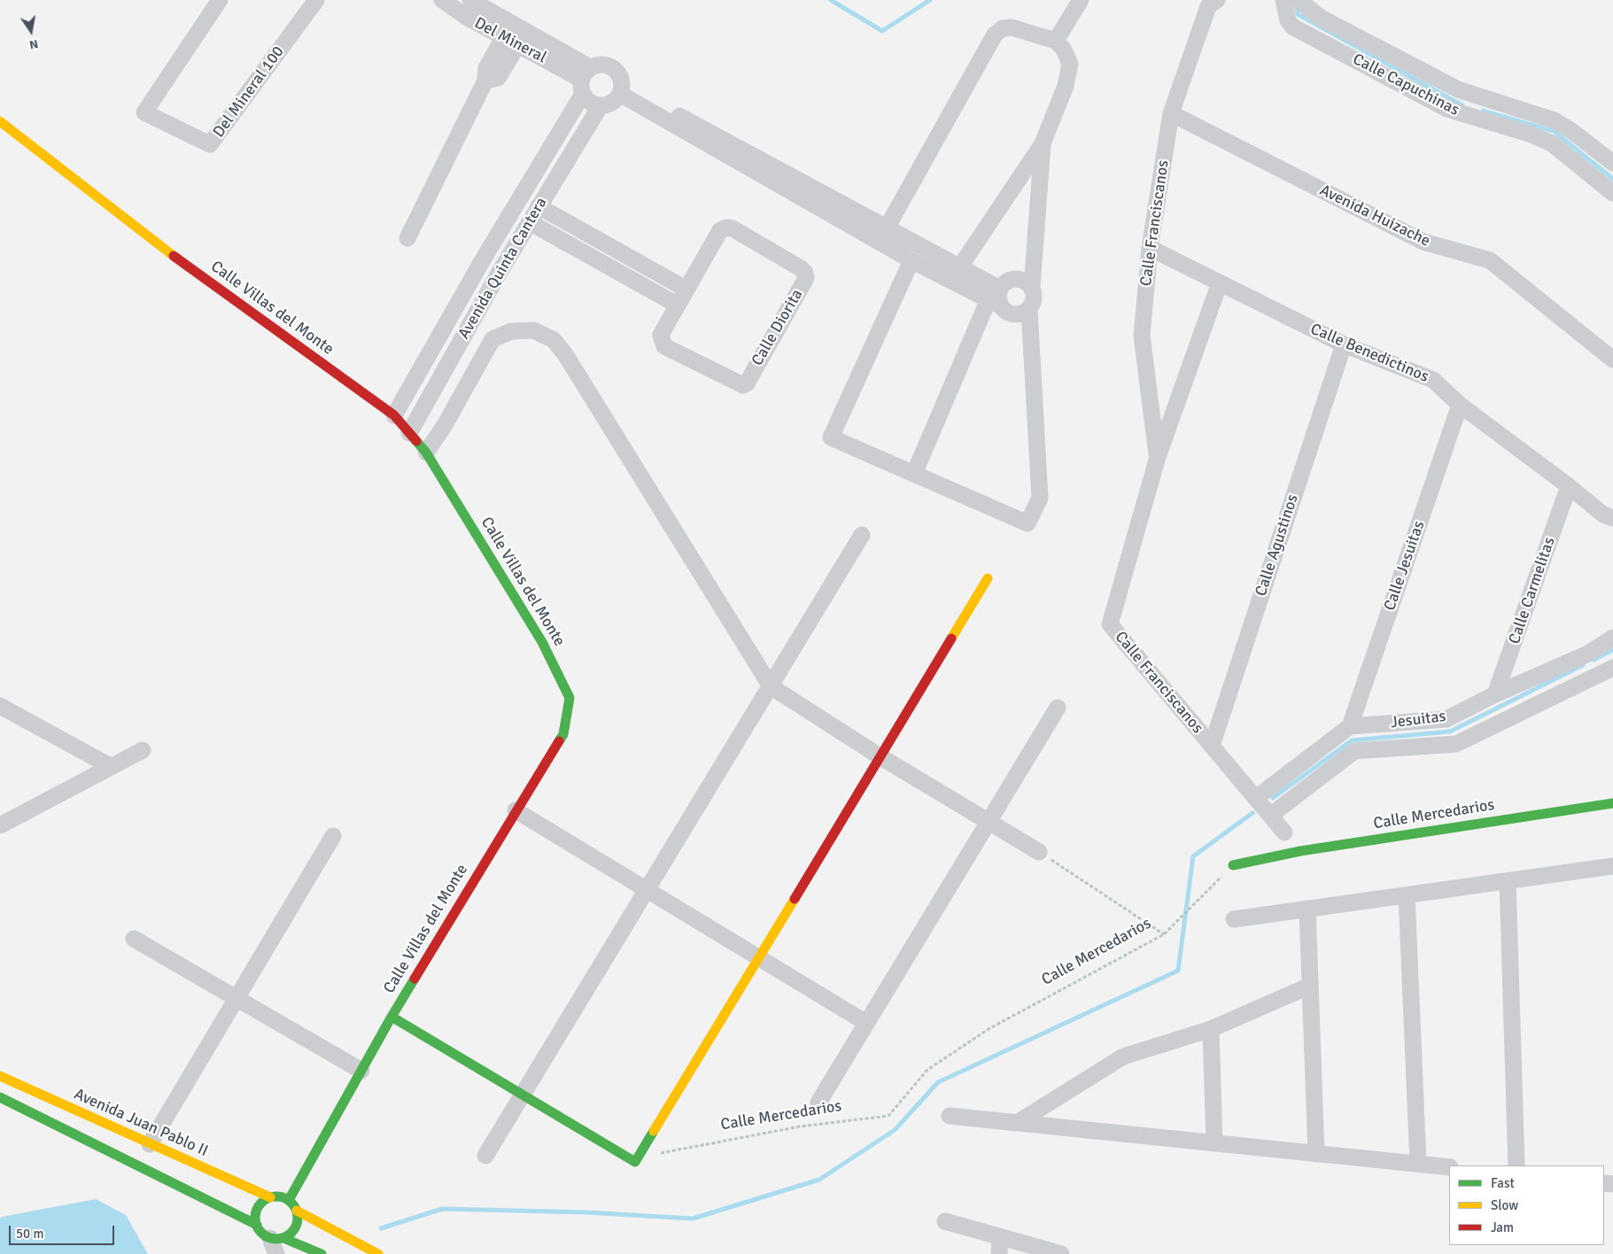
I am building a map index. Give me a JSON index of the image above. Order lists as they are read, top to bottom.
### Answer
{
  "streets": {
    "street": [
      "Del Mineral",
      "Calle Capuchinas",
      "Del Mineral 100",
      "Avenida Huizache",
      "Calle Franciscanos",
      "Avenida Quinta Cantera",
      "Calle Villas del Monte",
      "Calle Diorita",
      "Calle Benedictinos",
      "Calle Agustinos",
      "Calle Jesuitas",
      "Calle Carmelitas",
      "Jesuitas",
      "Calle Mercedarios",
      "Avenida Juan Pablo II"
    ]
  },
  "crossings": [
    ["Del Mineral", "Avenida Quinta Cantera"],
    ["Avenida Huizache", "Calle Franciscanos"],
    ["Calle Franciscanos", "Calle Benedictinos"],
    ["Calle Franciscanos", "Calle Agustinos"],
    ["Calle Franciscanos", "Jesuitas"],
    ["Avenida Quinta Cantera", "Calle Villas del Monte"],
    ["Calle Villas del Monte", "Avenida Juan Pablo II"],
    ["Calle Benedictinos", "Calle Agustinos"],
    ["Calle Benedictinos", "Calle Jesuitas"],
    ["Calle Benedictinos", "Calle Carmelitas"],
    ["Calle Jesuitas", "Jesuitas"],
    ["Calle Carmelitas", "Jesuitas"]
  ],
  "legend": ["Fast", "Slow", "Jam"],
  "scale_bar": "50 m",
  "north": "bottom"
}
